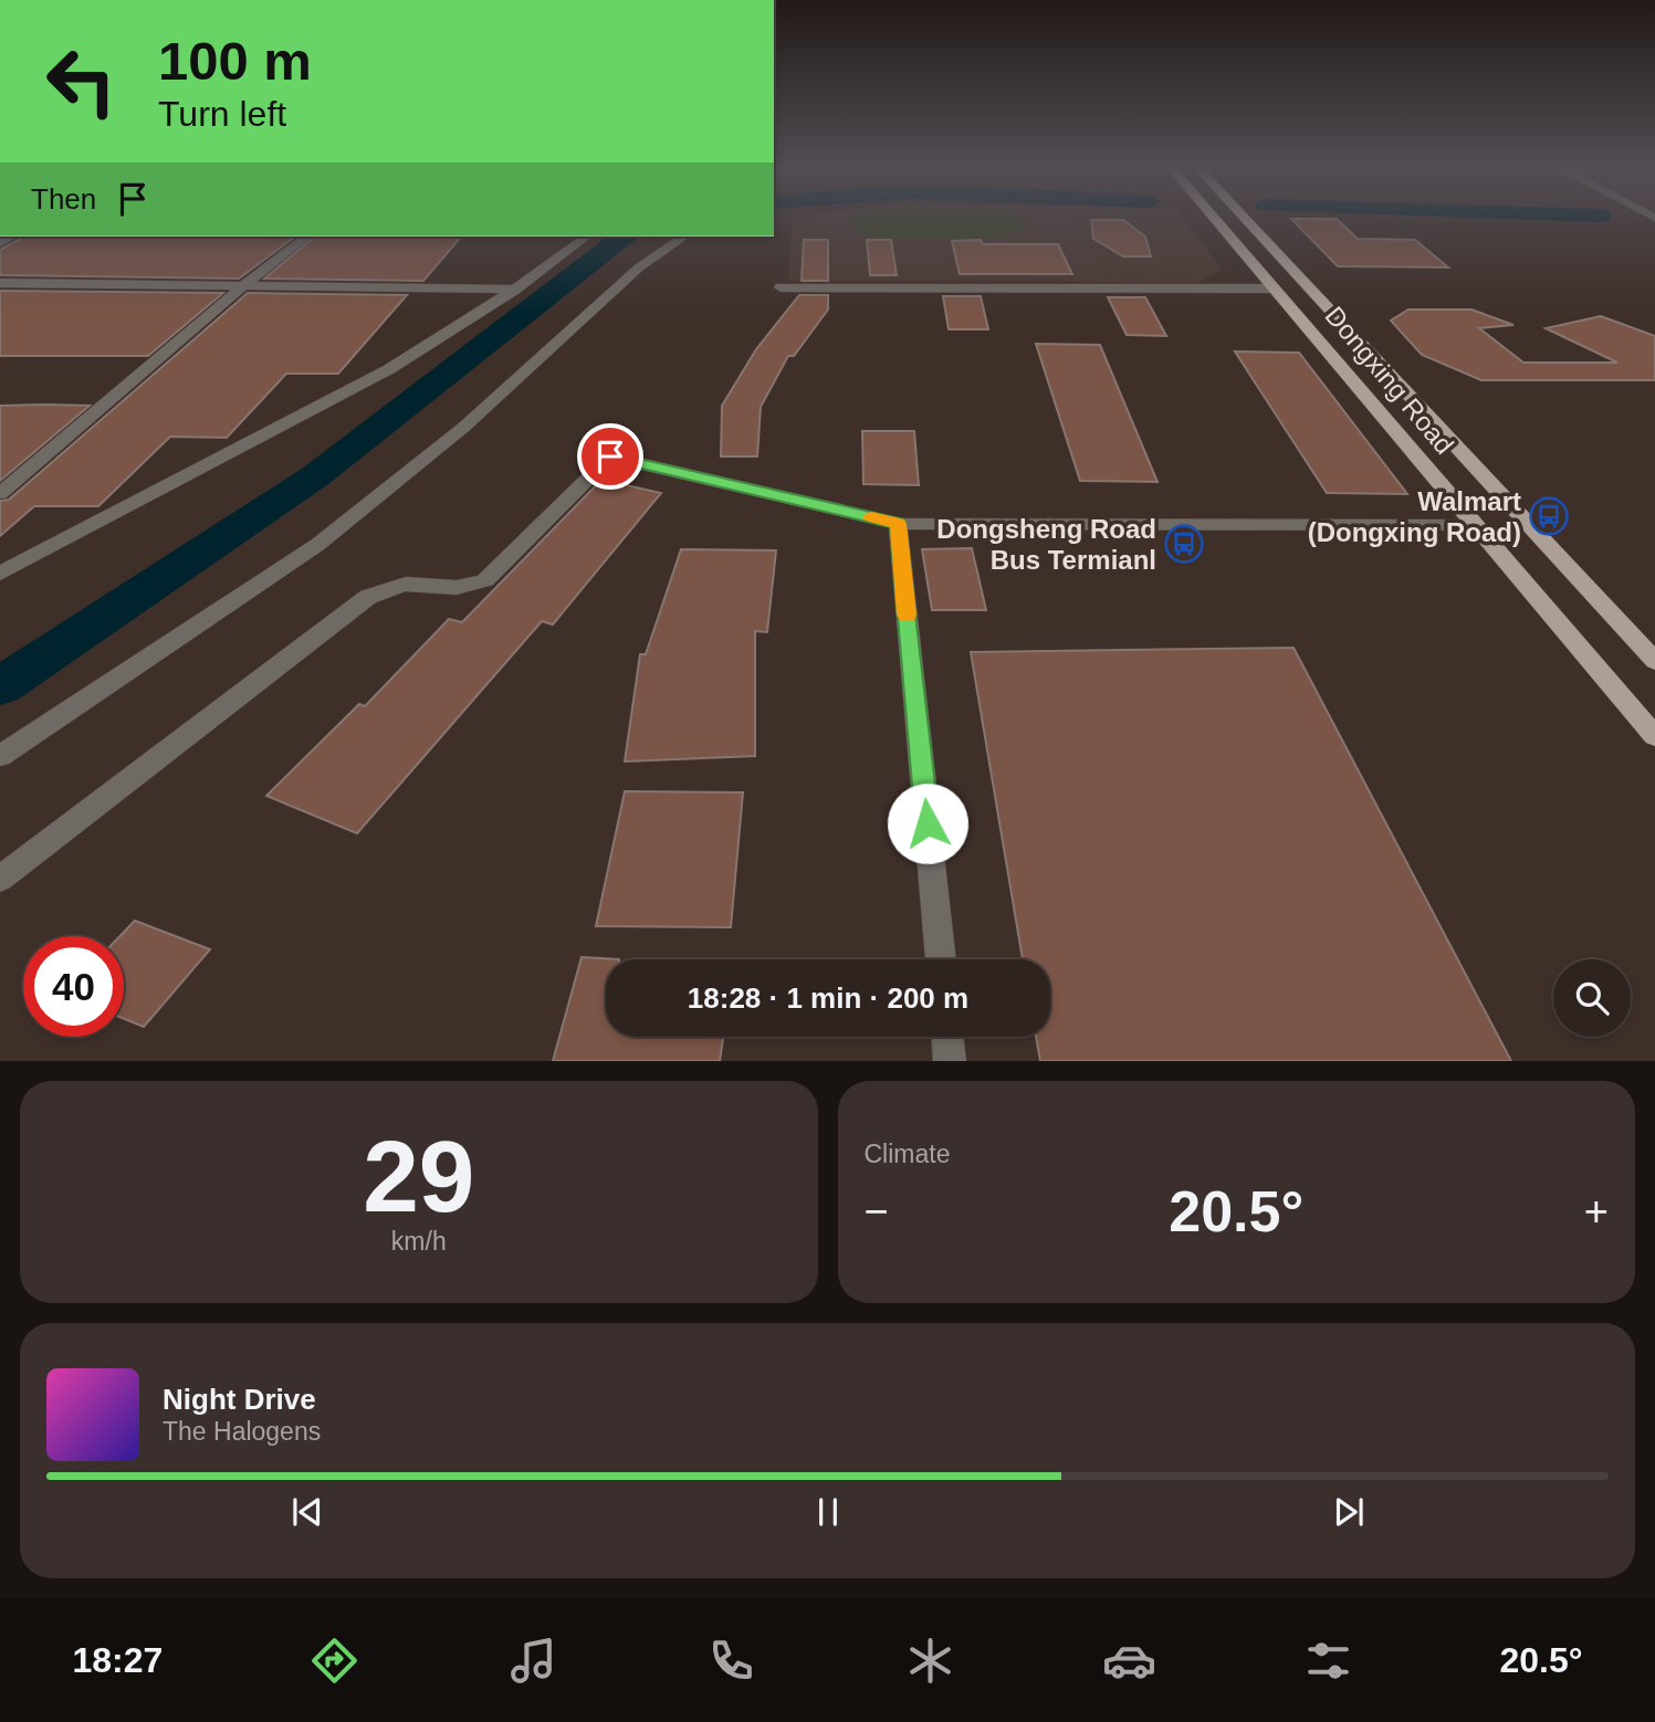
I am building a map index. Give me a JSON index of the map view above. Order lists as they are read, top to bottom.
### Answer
{
  "streets": {
    "main road": ["Dongxing Road"]
  },
  "places": {
    "bus stop": ["Walmart (Dongxing Road)", "Dongsheng Road Bus Termianl"]
  },
  "page": {
    "turn": ["100 m", "Turn left"],
    "then": "Then",
    "limit": "40",
    "trip": "18:28 · 1 min · 200 m",
    "tile": [
      ["29", "km/h"],
      "Climate"
    ],
    "heat": ["−", "20.5°", "+"],
    "song": ["Night Drive", "The Halogens"],
    "tabs": ["18:27", "20.5°"]
  }
}
